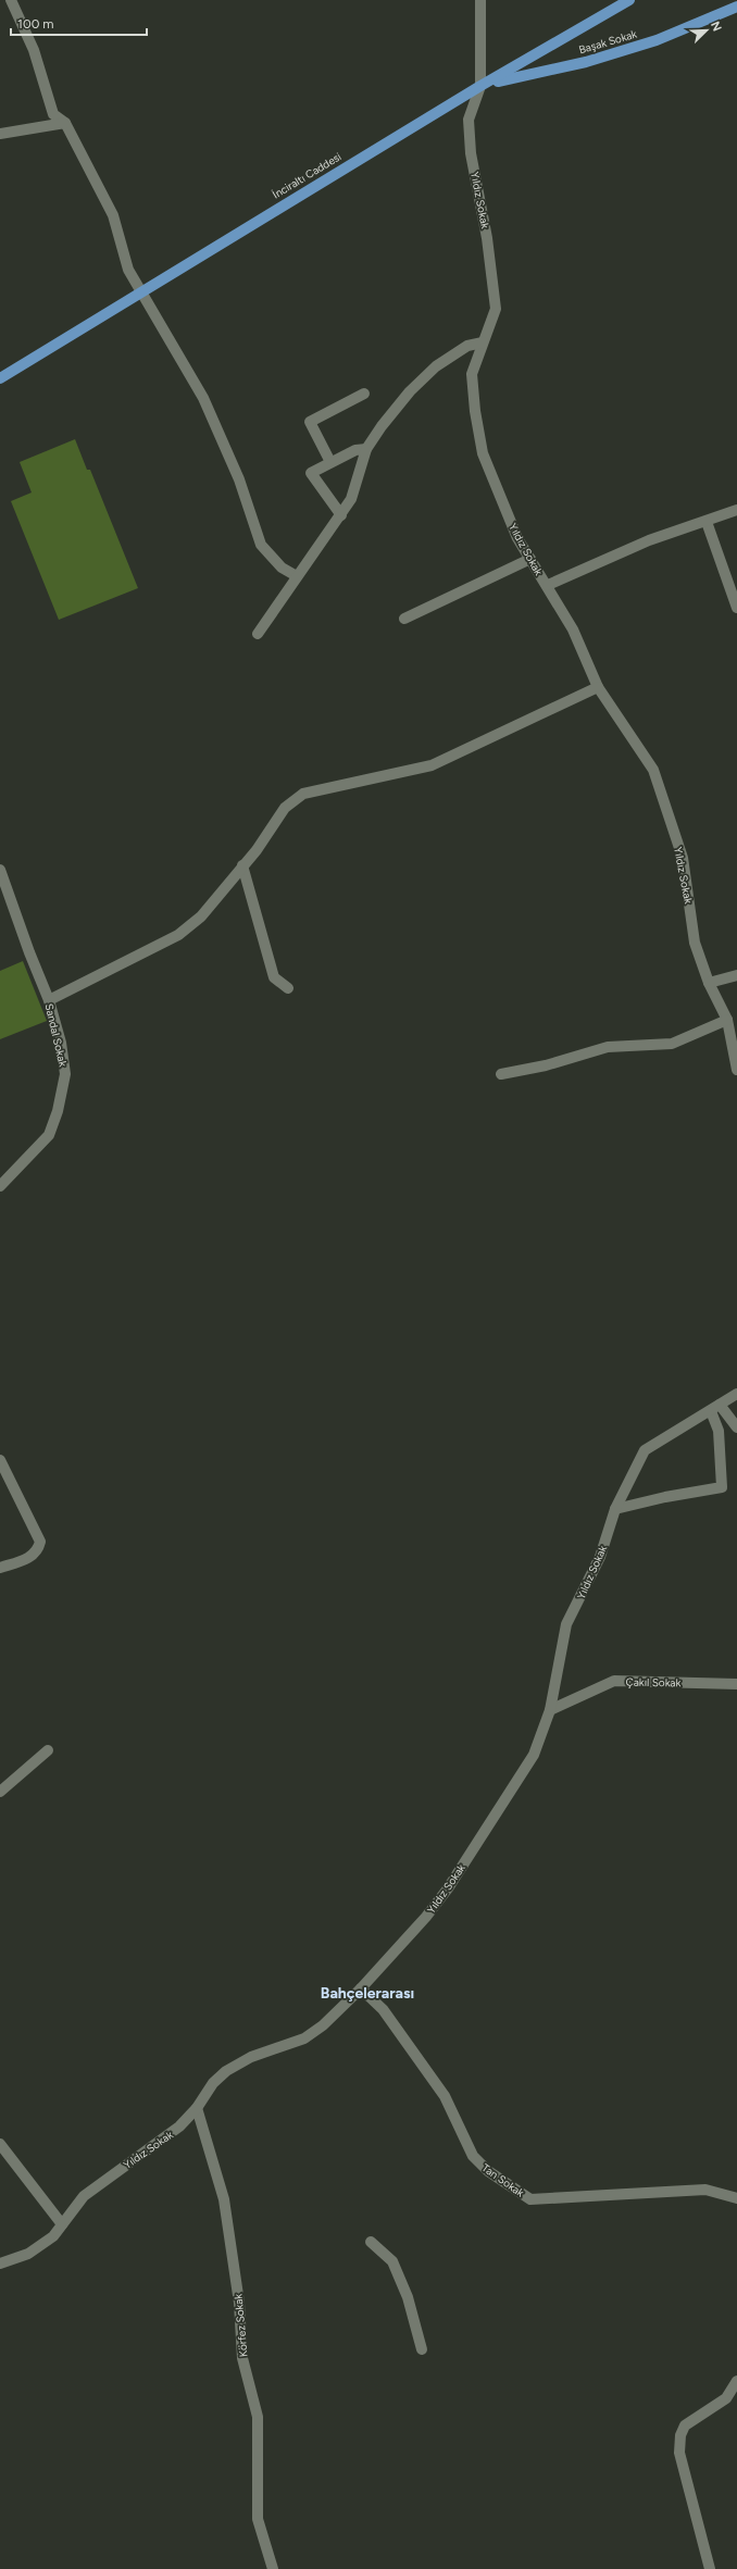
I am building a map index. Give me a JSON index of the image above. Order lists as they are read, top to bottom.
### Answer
{
  "streets": {
    "main road": ["Başak Sokak", "İnciraltı Caddesi"],
    "street": [
      "Yıldız Sokak",
      "Sandal Sokak",
      "Çakıl Sokak",
      "Tan Sokak",
      "Körfez Sokak"
    ]
  },
  "crossings": [
    ["Başak Sokak", "İnciraltı Caddesi"],
    ["Başak Sokak", "Yıldız Sokak"],
    ["İnciraltı Caddesi", "Yıldız Sokak"],
    ["Yıldız Sokak", "Çakıl Sokak"],
    ["Yıldız Sokak", "Tan Sokak"],
    ["Yıldız Sokak", "Körfez Sokak"]
  ],
  "districts": ["Bahçelerarası"],
  "scale_bar": "100 m",
  "north": "top right"
}
